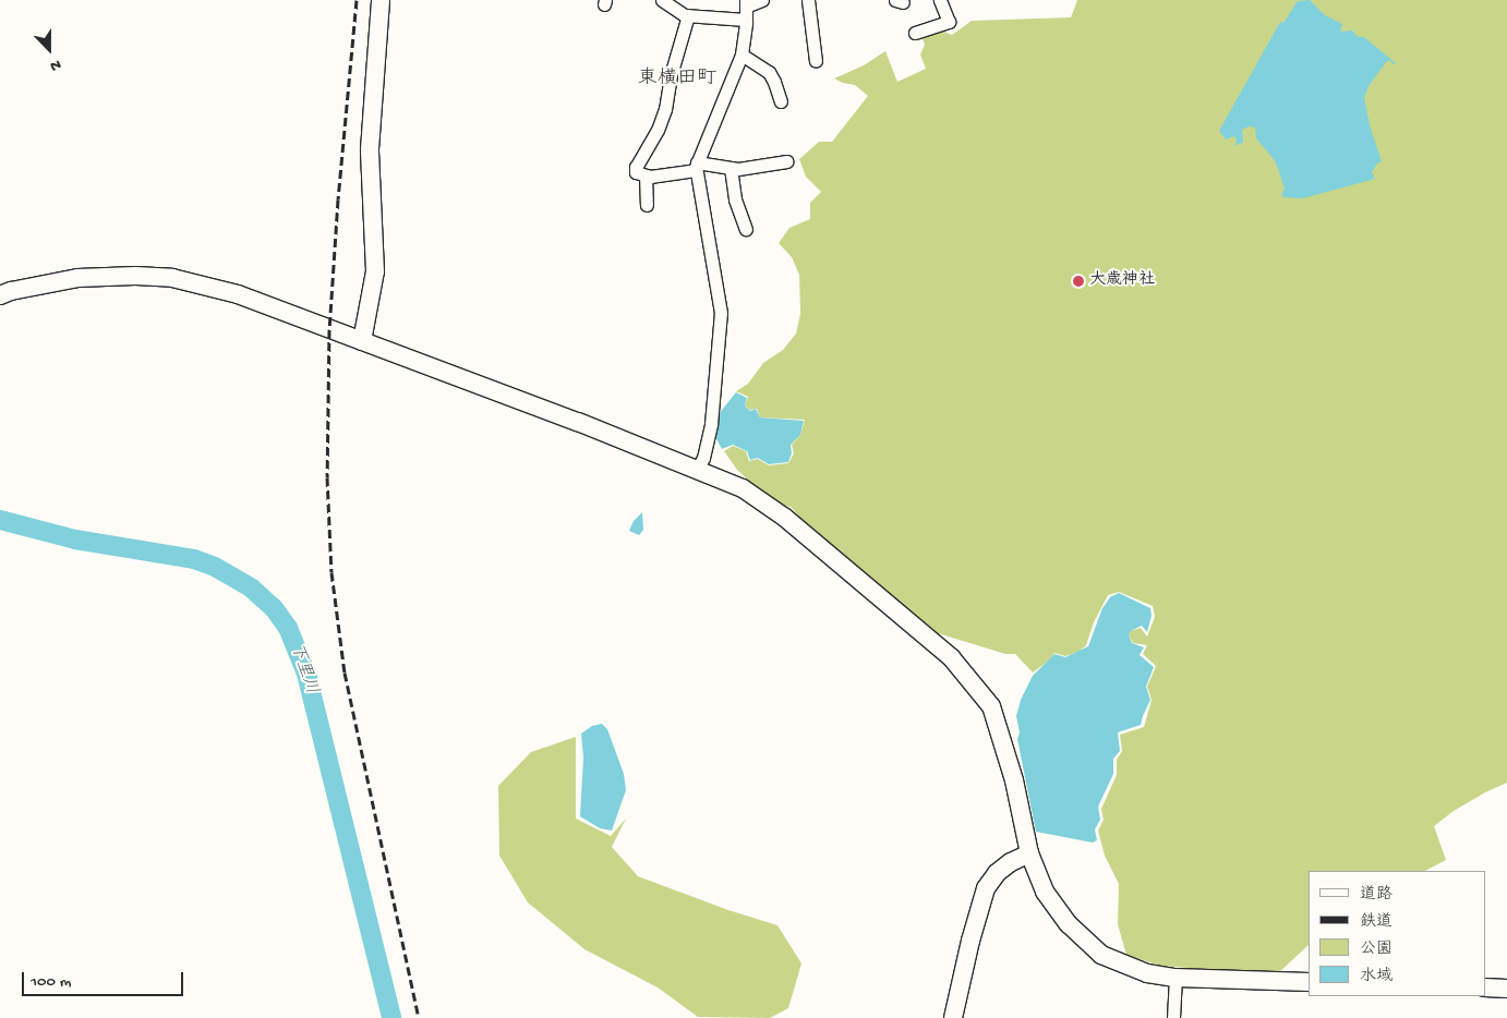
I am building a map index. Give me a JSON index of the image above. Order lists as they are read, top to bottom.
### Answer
{
  "districts": ["東横田町"],
  "water": ["下里川"],
  "places": ["大歳神社"],
  "legend": [
    "道路",
    "鉄道",
    "公園",
    "水域"
  ],
  "scale_bar": "100 m",
  "north": "bottom"
}
